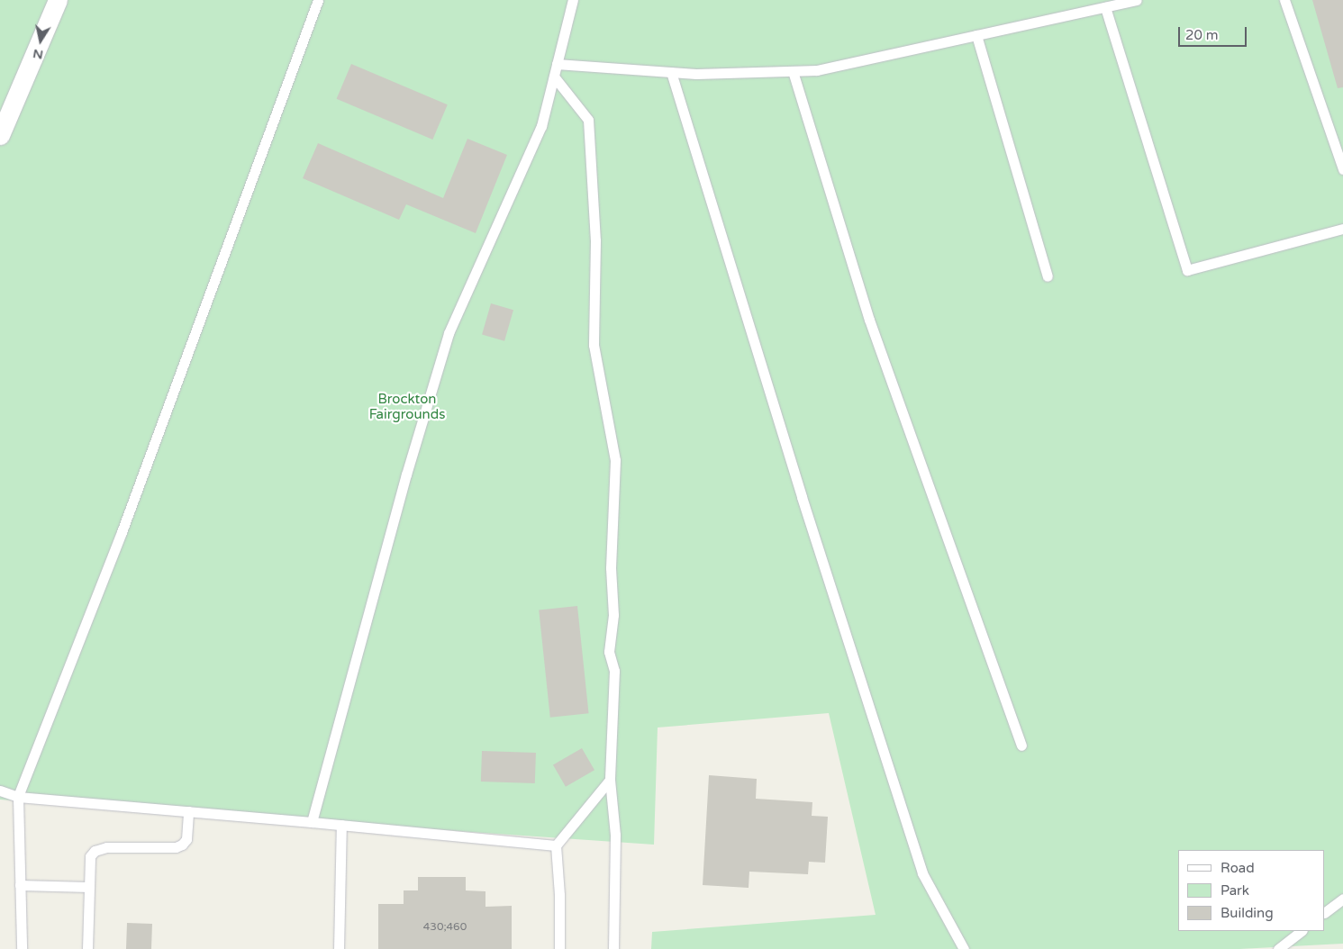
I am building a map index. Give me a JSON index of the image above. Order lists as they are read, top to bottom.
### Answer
{
  "parks": ["Brockton Fairgrounds"],
  "house_numbers": ["430;460"],
  "legend": ["Road", "Park", "Building"],
  "scale_bar": "20 m",
  "north": "bottom"
}
